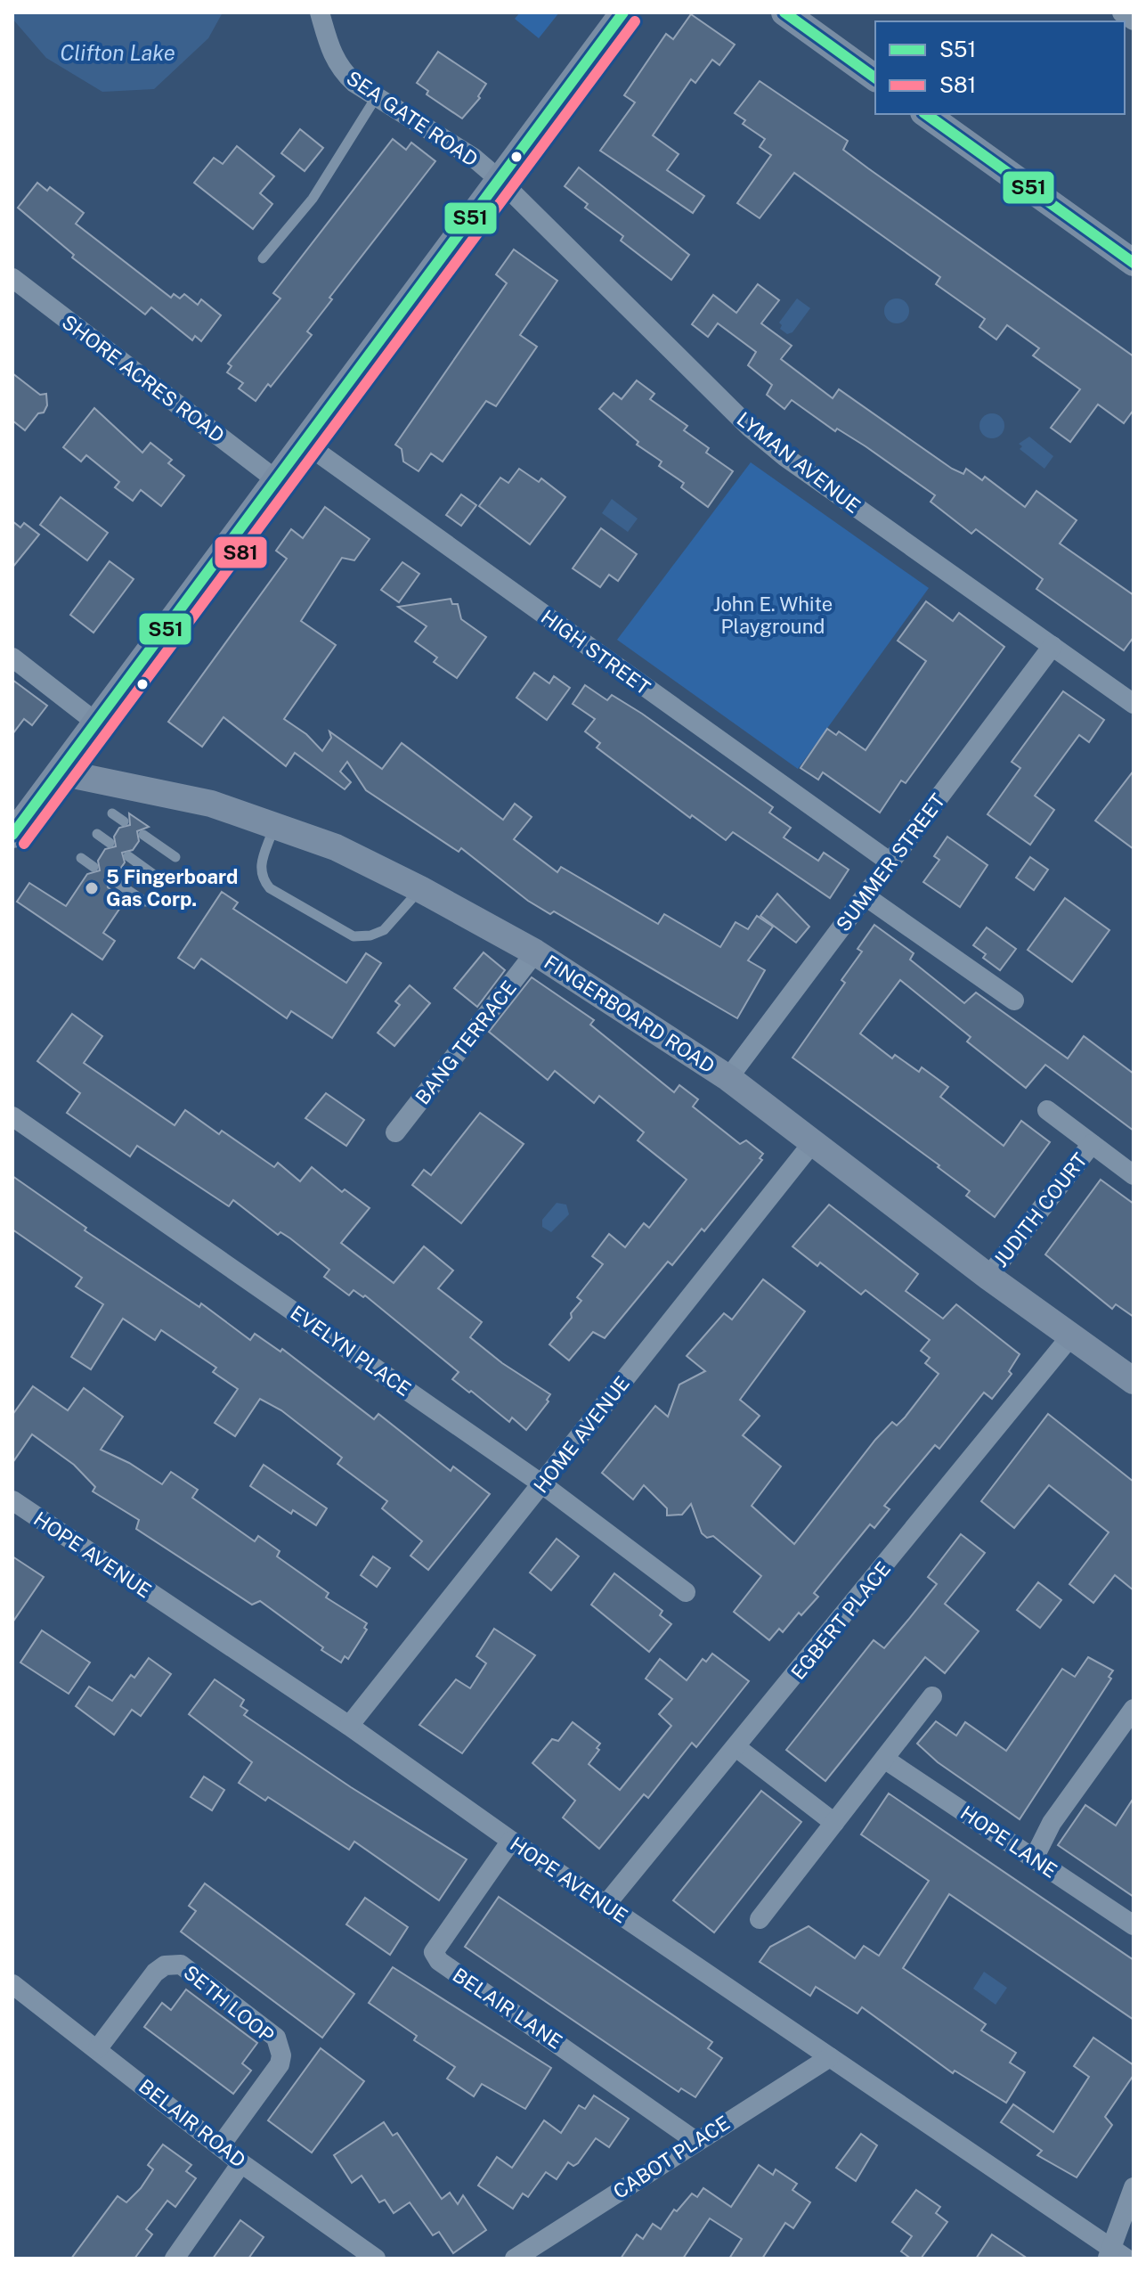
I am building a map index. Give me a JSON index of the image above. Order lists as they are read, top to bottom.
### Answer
{
  "streets": {
    "main road": ["FINGERBOARD ROAD"],
    "street": [
      "SEA GATE ROAD",
      "SHORE ACRES ROAD",
      "LYMAN AVENUE",
      "HIGH STREET",
      "SUMMER STREET",
      "BANG TERRACE",
      "JUDITH COURT",
      "EVELYN PLACE",
      "HOME AVENUE",
      "HOPE AVENUE",
      "EGBERT PLACE",
      "HOPE LANE",
      "SETH LOOP",
      "BELAIR LANE",
      "BELAIR ROAD",
      "CABOT PLACE"
    ]
  },
  "crossings": [
    ["SEA GATE ROAD", "LYMAN AVENUE"],
    ["LYMAN AVENUE", "SUMMER STREET"],
    ["HIGH STREET", "SUMMER STREET"],
    ["SUMMER STREET", "FINGERBOARD ROAD"],
    ["FINGERBOARD ROAD", "BANG TERRACE"],
    ["FINGERBOARD ROAD", "JUDITH COURT"],
    ["FINGERBOARD ROAD", "HOME AVENUE"],
    ["FINGERBOARD ROAD", "EGBERT PLACE"],
    ["EVELYN PLACE", "HOME AVENUE"],
    ["HOME AVENUE", "HOPE AVENUE"],
    ["HOPE AVENUE", "EGBERT PLACE"],
    ["HOPE AVENUE", "BELAIR LANE"],
    ["HOPE AVENUE", "CABOT PLACE"],
    ["SETH LOOP", "BELAIR ROAD"],
    ["BELAIR LANE", "CABOT PLACE"]
  ],
  "water": ["Clifton Lake"],
  "parks": ["John E. White Playground"],
  "places": ["5 Fingerboard Gas Corp."],
  "lines": ["transit line S51", "transit line S81"],
  "legend": ["S51", "S81"]
}
